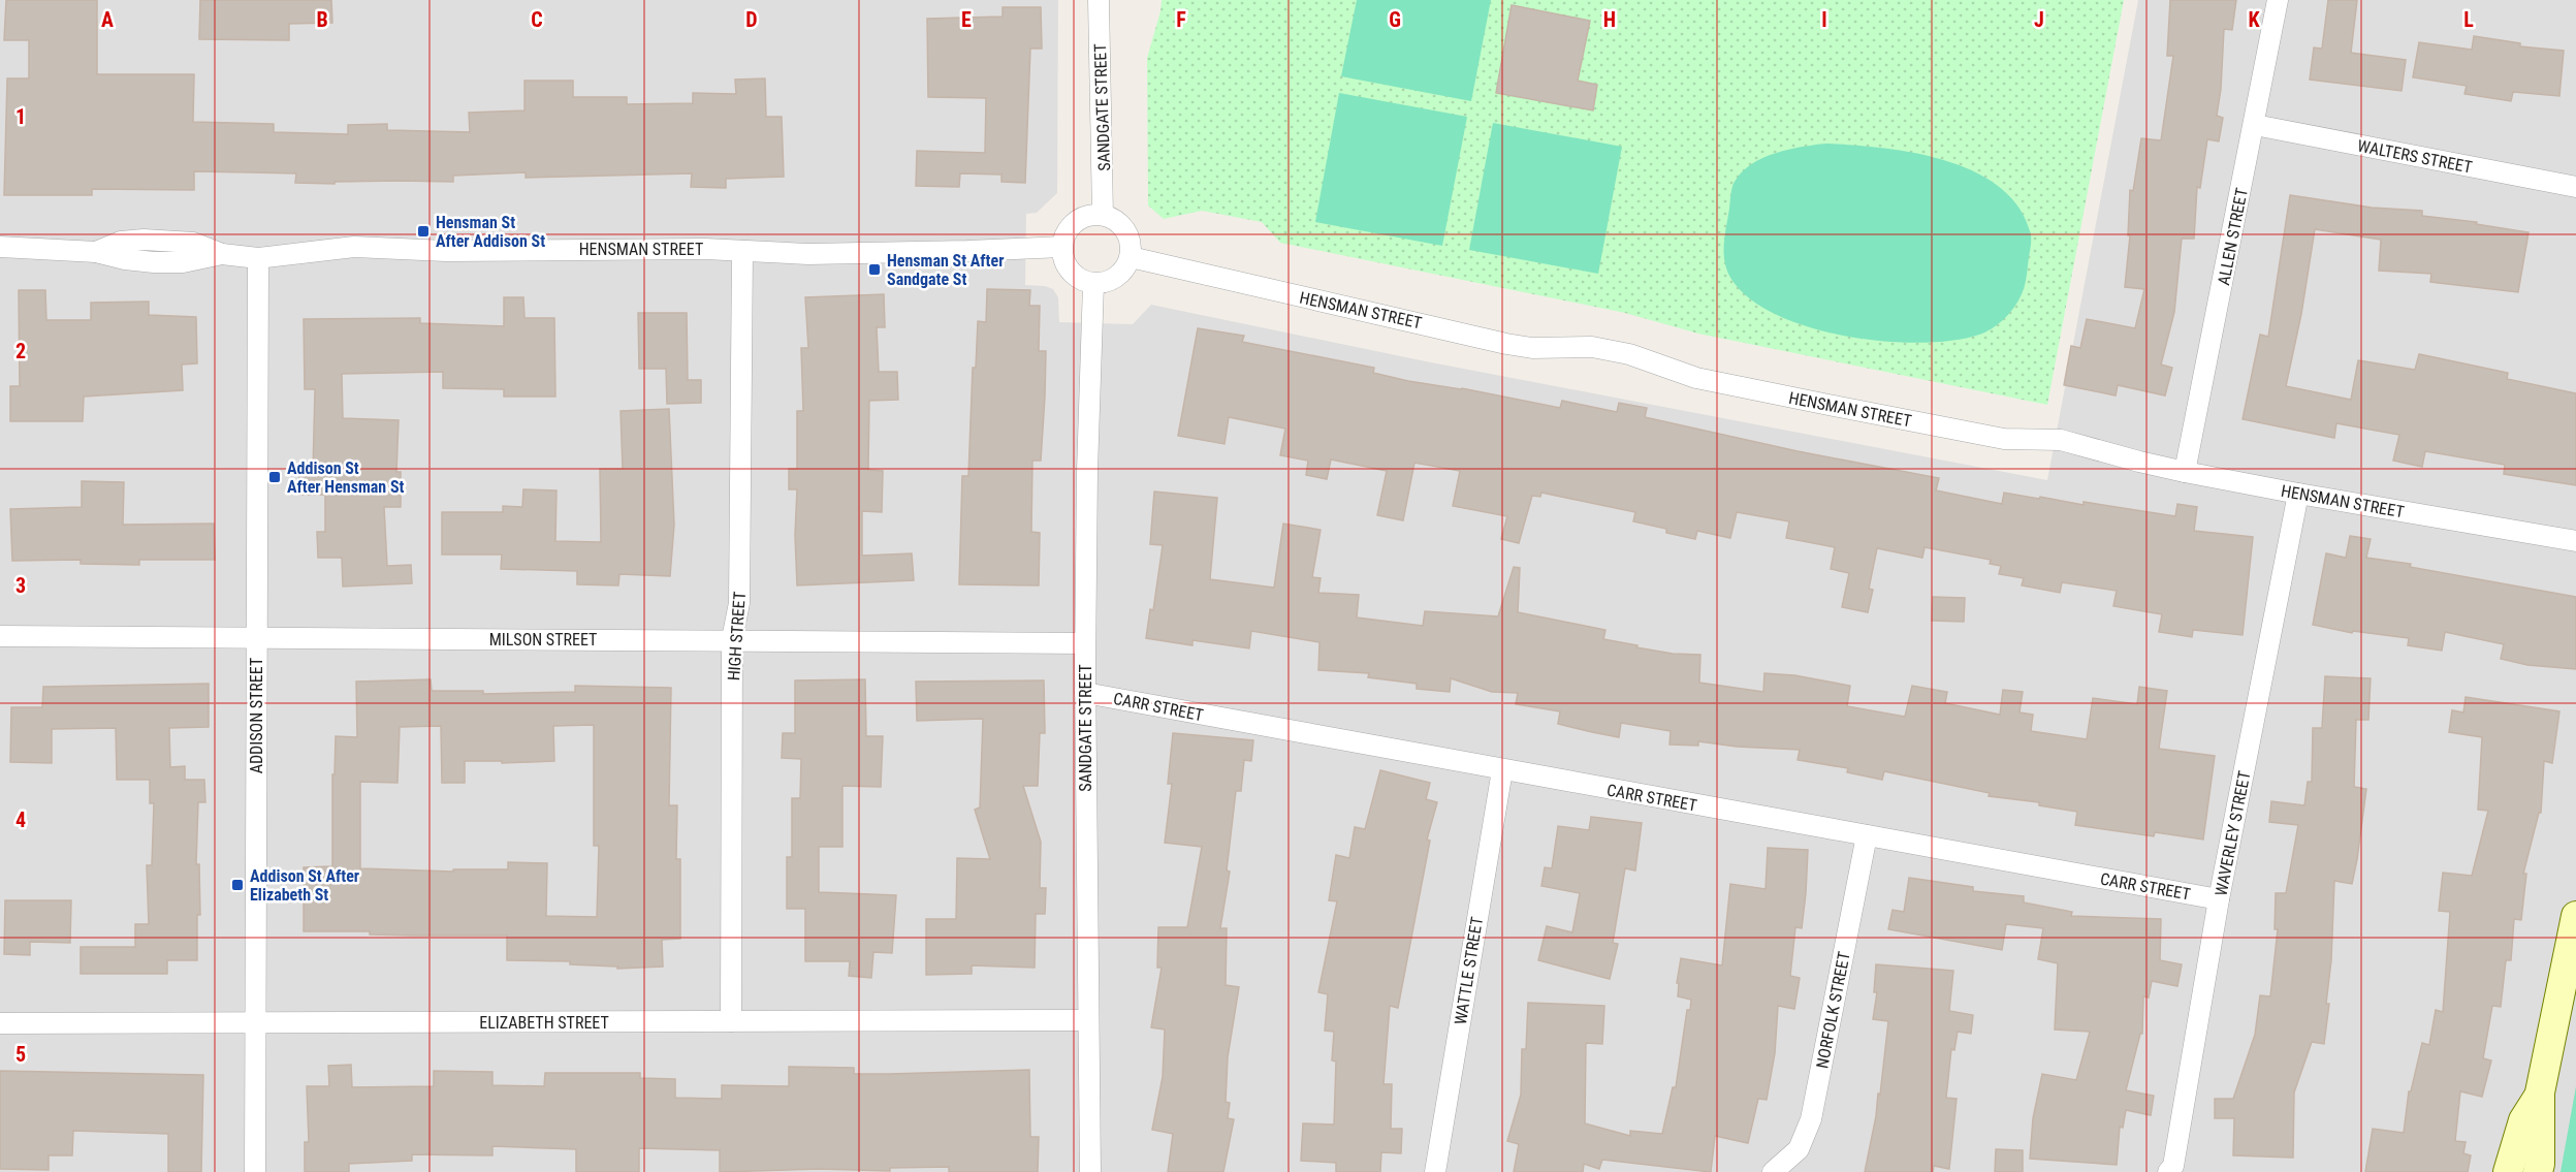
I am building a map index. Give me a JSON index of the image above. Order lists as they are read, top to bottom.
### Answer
{
  "streets": {
    "street": [
      "SANDGATE STREET",
      "WALTERS STREET",
      "ALLEN STREET",
      "HENSMAN STREET",
      "HIGH STREET",
      "MILSON STREET",
      "CARR STREET",
      "ADDISON STREET",
      "WAVERLEY STREET",
      "WATTLE STREET",
      "NORFOLK STREET",
      "ELIZABETH STREET"
    ]
  },
  "crossings": [
    ["SANDGATE STREET", "HENSMAN STREET"],
    ["SANDGATE STREET", "MILSON STREET"],
    ["SANDGATE STREET", "CARR STREET"],
    ["SANDGATE STREET", "ELIZABETH STREET"],
    ["WALTERS STREET", "ALLEN STREET"],
    ["ALLEN STREET", "HENSMAN STREET"],
    ["HENSMAN STREET", "HIGH STREET"],
    ["HENSMAN STREET", "ADDISON STREET"],
    ["HENSMAN STREET", "WAVERLEY STREET"],
    ["HIGH STREET", "MILSON STREET"],
    ["HIGH STREET", "ELIZABETH STREET"],
    ["MILSON STREET", "ADDISON STREET"],
    ["CARR STREET", "WAVERLEY STREET"],
    ["CARR STREET", "WATTLE STREET"],
    ["CARR STREET", "NORFOLK STREET"],
    ["ADDISON STREET", "ELIZABETH STREET"]
  ],
  "places": {
    "transit": [
      "Hensman St After Addison St",
      "Hensman St After Sandgate St",
      "Addison St After Hensman St",
      "Addison St After Elizabeth St"
    ]
  },
  "grid": {
    "columns": [
      "A",
      "B",
      "C",
      "D",
      "E",
      "F",
      "G",
      "H",
      "I",
      "J",
      "K",
      "L"
    ],
    "rows": [
      "1",
      "2",
      "3",
      "4",
      "5"
    ]
  }
}
